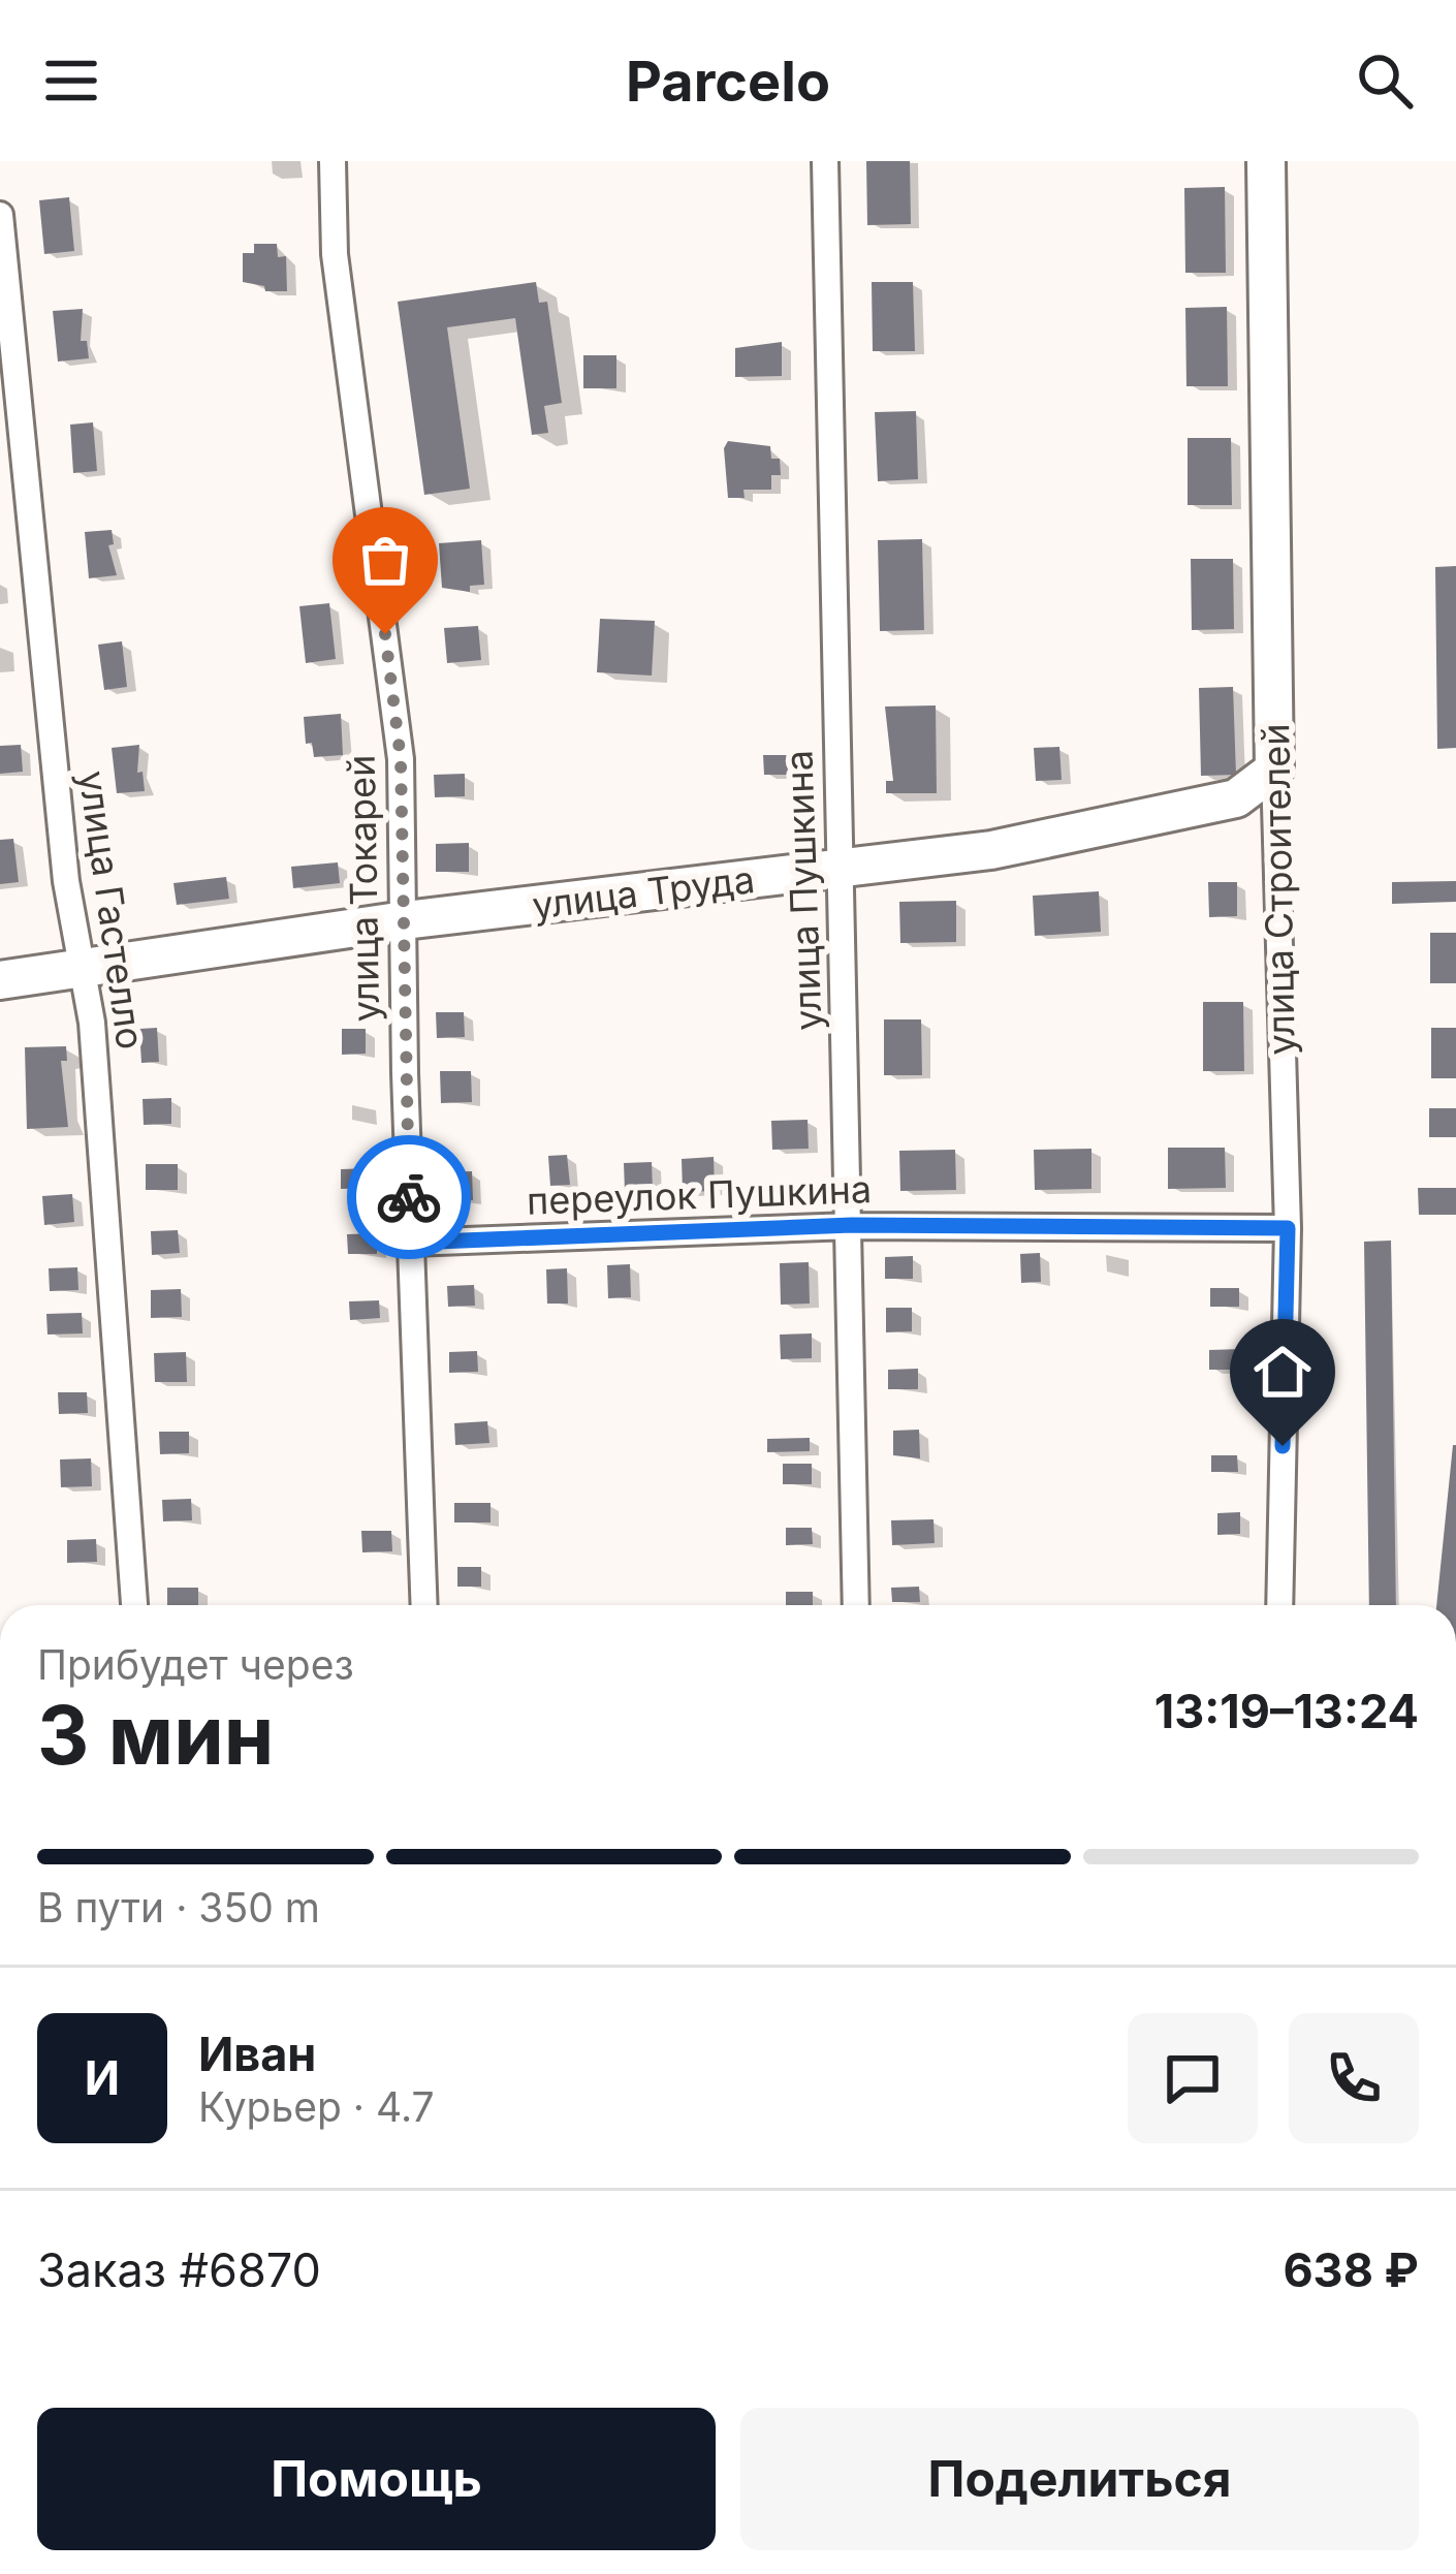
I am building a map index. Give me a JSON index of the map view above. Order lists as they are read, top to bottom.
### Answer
{
  "streets": {
    "street": [
      "улица Токарей",
      "улица Строителей",
      "улица Пушкина",
      "улица Труда",
      "улица Гастелло",
      "переулок Пушкина"
    ]
  },
  "crossings": [
    ["улица Токарей", "улица Труда"],
    ["улица Токарей", "переулок Пушкина"],
    ["улица Строителей", "улица Труда"],
    ["улица Строителей", "переулок Пушкина"],
    ["улица Пушкина", "улица Труда"],
    ["улица Пушкина", "переулок Пушкина"],
    ["улица Труда", "улица Гастелло"]
  ],
  "page": {
    "header": "Parcelo",
    "heading": ["3 мин", "Прибудет через", "13:19–13:24"],
    "panel": [
      "Иван",
      "Курьер · 4.7",
      "Заказ #6870",
      "638 ₽"
    ],
    "bar": "В пути · 350 m",
    "round": "И",
    "buttons": ["Помощь", "Поделиться"]
  }
}
